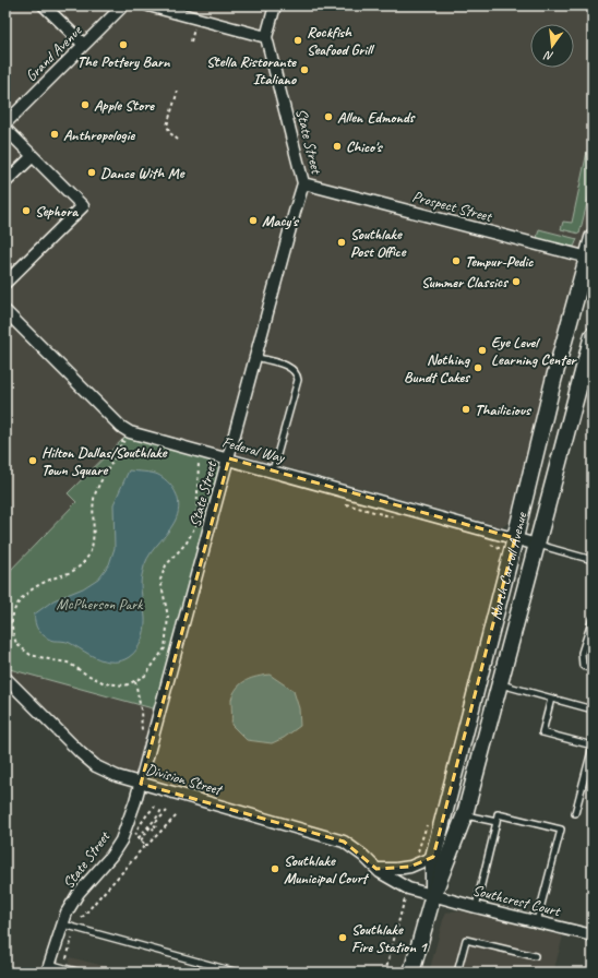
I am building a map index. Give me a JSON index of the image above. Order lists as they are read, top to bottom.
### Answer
{
  "streets": {
    "main road": ["North Carroll Avenue"],
    "street": [
      "Grand Avenue",
      "State Street",
      "Prospect Street",
      "Federal Way",
      "Division Street",
      "Southcrest Court"
    ]
  },
  "crossings": [
    ["State Street", "Prospect Street"],
    ["State Street", "Federal Way"],
    ["State Street", "Division Street"],
    ["Prospect Street", "North Carroll Avenue"],
    ["Federal Way", "North Carroll Avenue"],
    ["North Carroll Avenue", "Division Street"],
    ["North Carroll Avenue", "Southcrest Court"],
    ["Division Street", "Southcrest Court"]
  ],
  "parks": ["McPherson Park"],
  "places": [
    "Rockfish Seafood Grill",
    "The Pottery Barn",
    "Stella Ristorante Italiano",
    "Apple Store",
    "Allen Edmonds",
    "Anthropologie",
    "Chico's",
    "Dance With Me",
    "Sephora",
    "Macy's",
    "Southlake Post Office",
    "Tempur-Pedic",
    "Summer Classics",
    "Eye Level Learning Center",
    "Nothing Bundt Cakes",
    "Thailicious",
    "Hilton Dallas/Southlake Town Square",
    "Southlake Municipal Court",
    "Southlake Fire Station 1"
  ],
  "north": "bottom"
}
